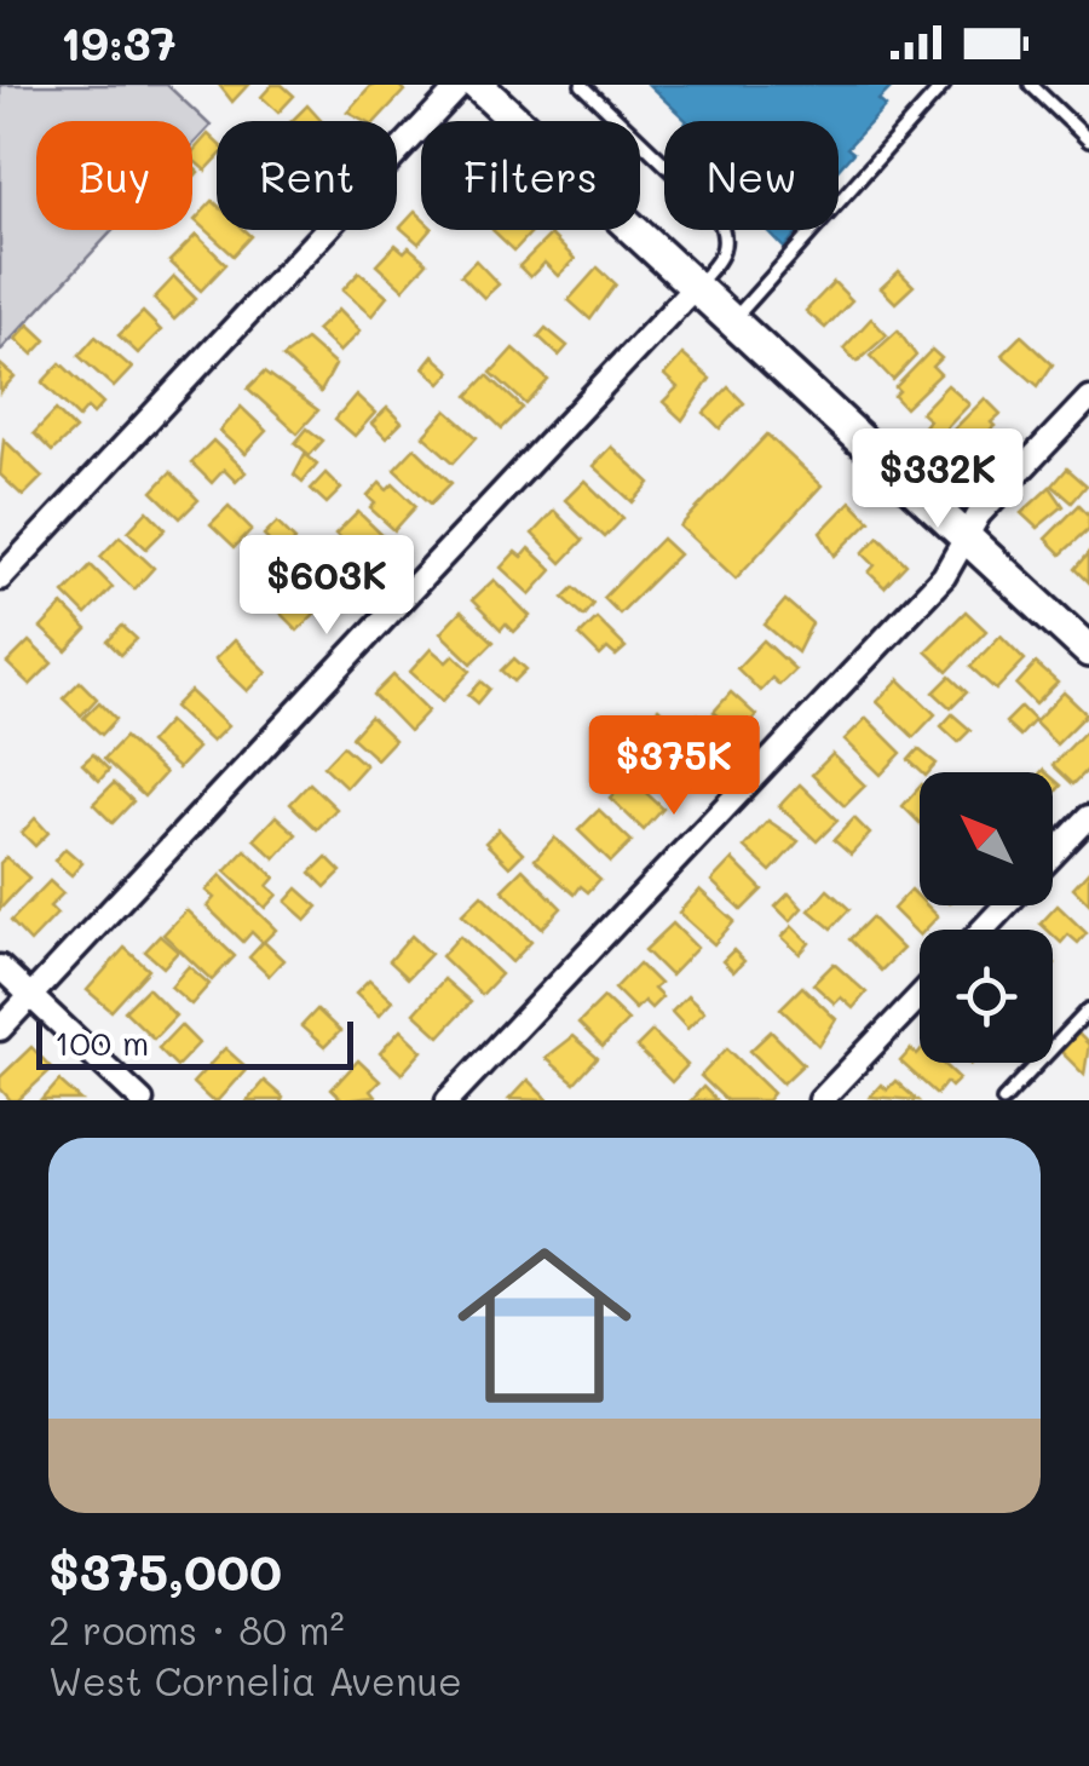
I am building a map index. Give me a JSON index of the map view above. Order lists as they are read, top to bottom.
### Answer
{
  "scale_bar": "100 m",
  "north": "top left",
  "page": {
    "status": "19:37",
    "chip": [
      "Buy",
      "Rent",
      "Filters",
      "New"
    ],
    "price": ["$332K", "$603K", "$375K"],
    "scale": "100 m",
    "list": [
      {
        "name": "$375,000",
        "note": "2 rooms · 80 m² · West Cornelia Avenue"
      }
    ]
  }
}
